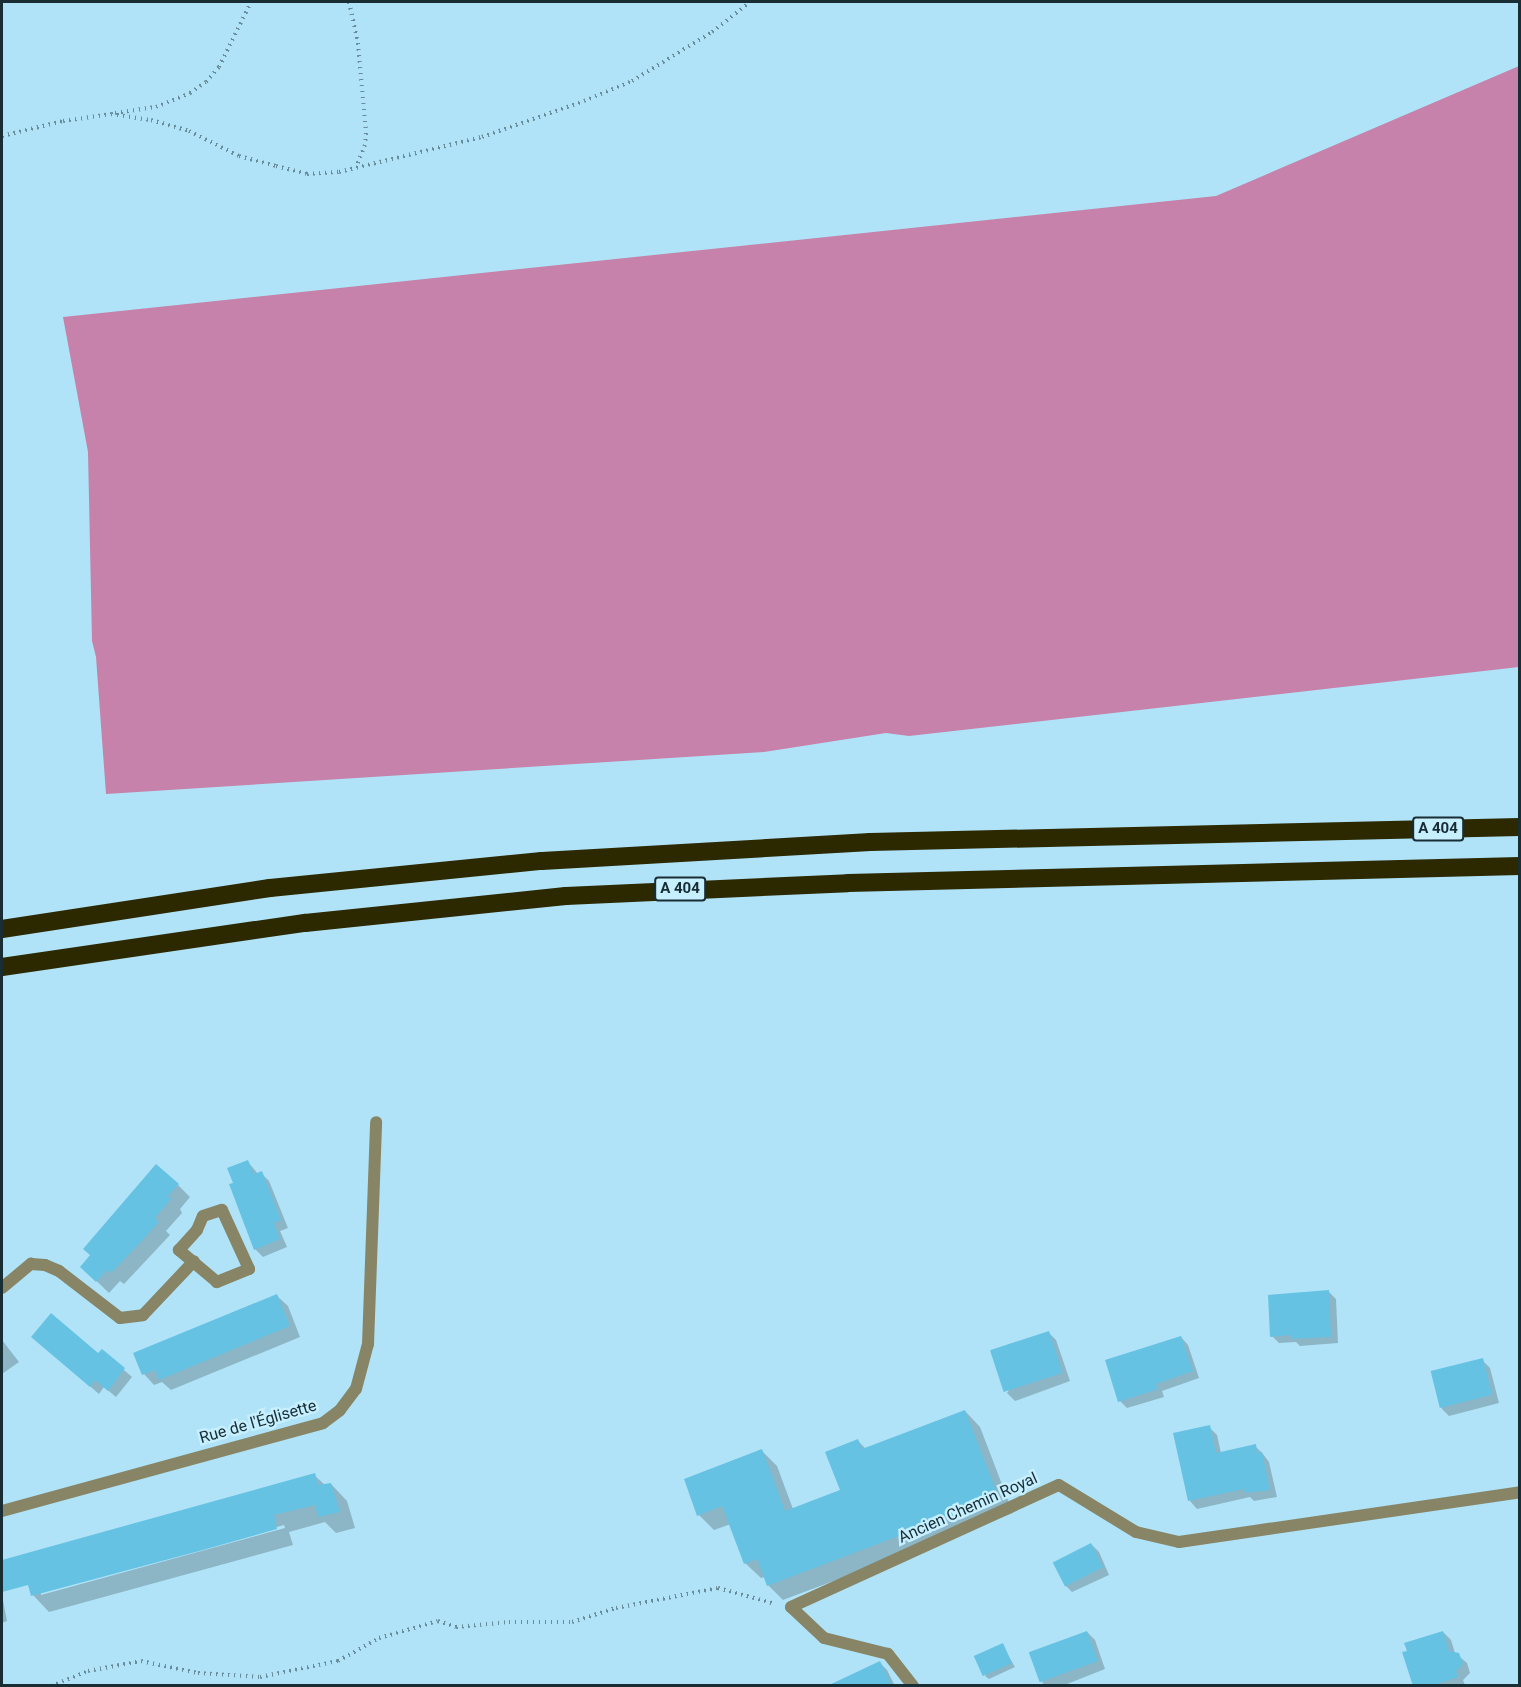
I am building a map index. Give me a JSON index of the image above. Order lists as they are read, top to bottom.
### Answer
{
  "streets": {
    "highway": ["A 404"],
    "street": ["Rue de l'Églisette", "Ancien Chemin Royal"]
  }
}
